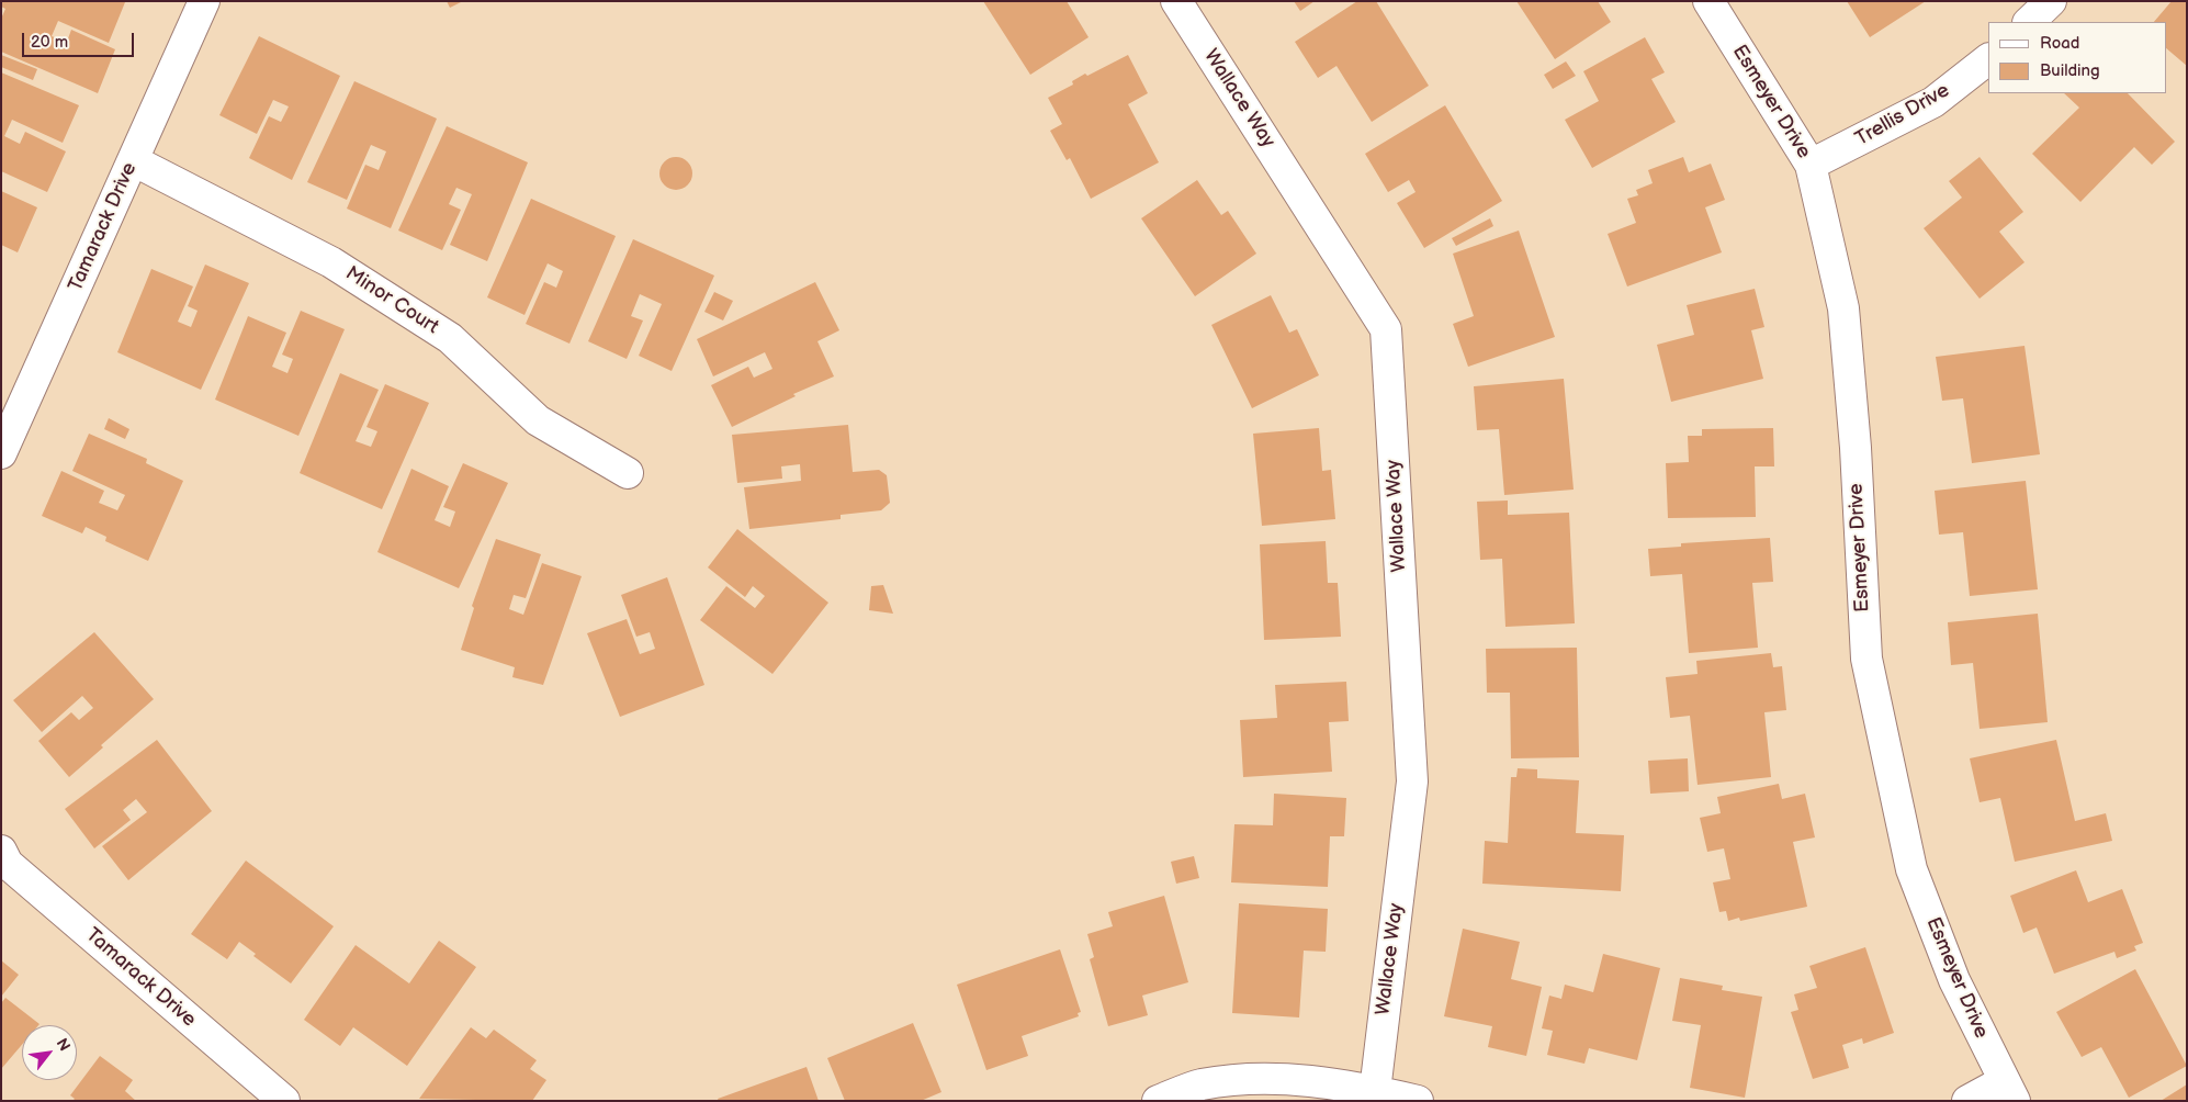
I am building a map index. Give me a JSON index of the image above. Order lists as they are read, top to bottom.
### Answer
{
  "streets": {
    "street": [
      "Wallace Way",
      "Esmeyer Drive",
      "Trellis Drive",
      "Tamarack Drive",
      "Minor Court"
    ]
  },
  "crossings": [
    ["Esmeyer Drive", "Trellis Drive"],
    ["Tamarack Drive", "Minor Court"]
  ],
  "legend": ["Road", "Building"],
  "scale_bar": "20 m",
  "north": "top right"
}
